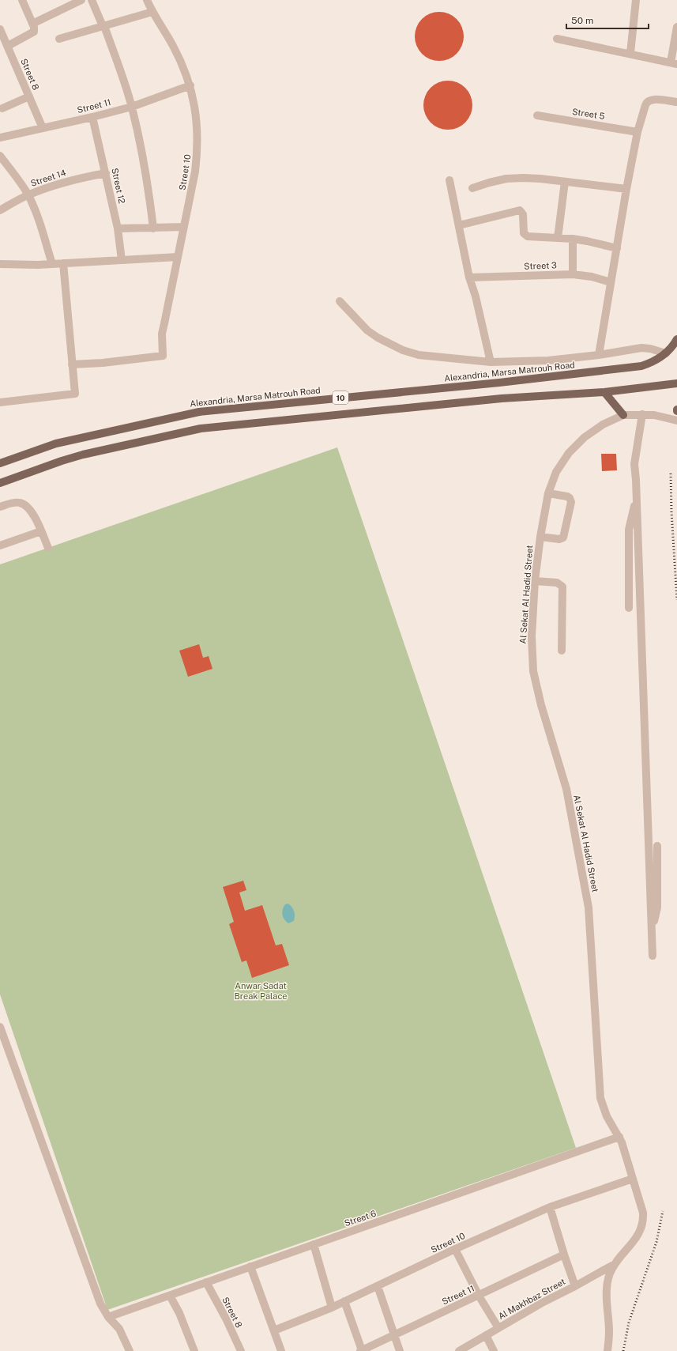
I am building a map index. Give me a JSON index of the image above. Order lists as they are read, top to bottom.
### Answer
{
  "streets": {
    "main road": ["Alexandria, Marsa Matrouh Road", "10"],
    "street": [
      "Street 8",
      "Street 11",
      "Street 5",
      "Street 10",
      "Street 14",
      "Street 12",
      "Street 3",
      "Al Sekat Al Hadid Street",
      "Street 6",
      "Al Makhbaz Street"
    ]
  },
  "crossings": [
    ["Street 8", "Street 11"],
    ["Street 8", "Street 6"],
    ["Street 11", "Street 10"],
    ["Street 11", "Street 12"],
    ["Street 10", "Al Sekat Al Hadid Street"],
    ["Street 14", "Street 12"],
    ["Al Sekat Al Hadid Street", "Street 6"],
    ["Al Sekat Al Hadid Street", "Al Makhbaz Street"]
  ],
  "parks": ["Anwar Sadat Break Palace"],
  "scale_bar": "50 m"
}
